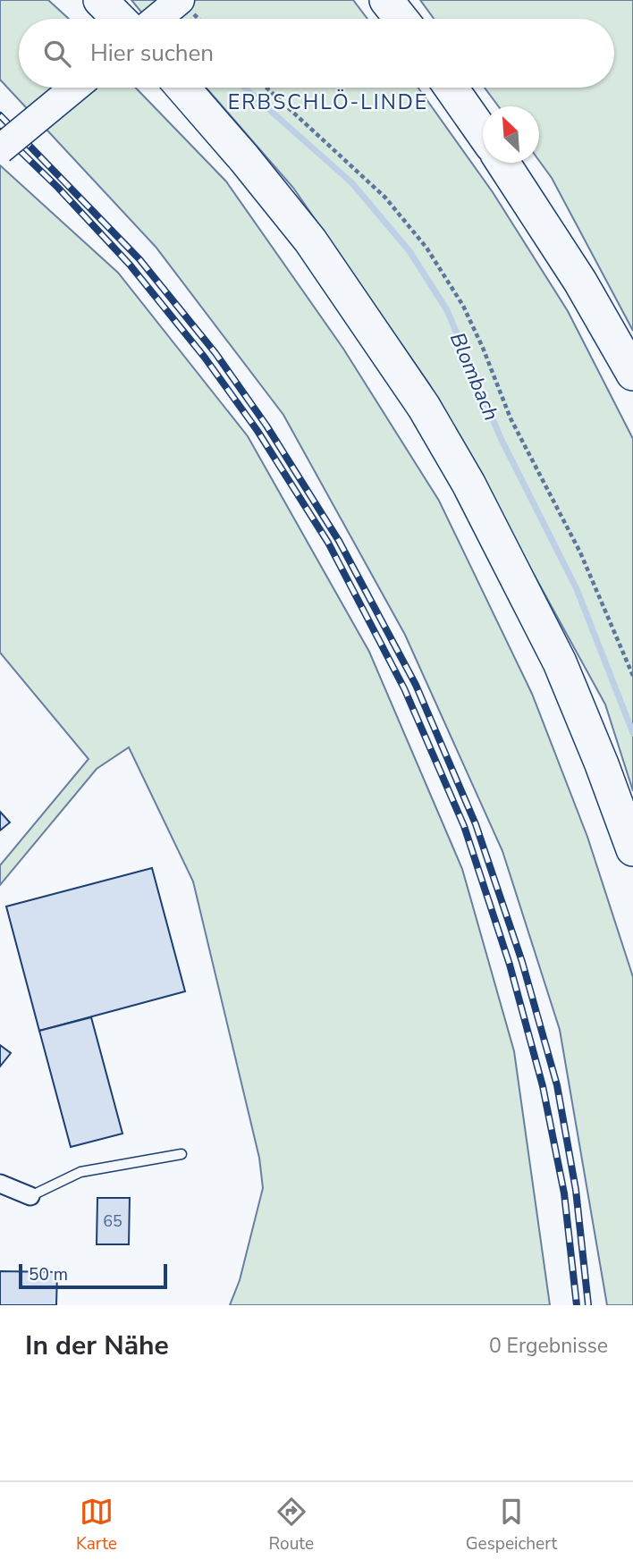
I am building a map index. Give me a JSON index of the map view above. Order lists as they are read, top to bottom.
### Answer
{
  "districts": ["ERBSCHLÖ-LINDE"],
  "water": ["Blombach"],
  "house_numbers": ["65"],
  "scale_bar": "50 m",
  "north": "top left",
  "page": {
    "search": "Hier suchen",
    "scale": "50 m",
    "heading": ["In der Nähe", "0 Ergebnisse"],
    "nav": ["Karte", "Route", "Gespeichert"]
  }
}
